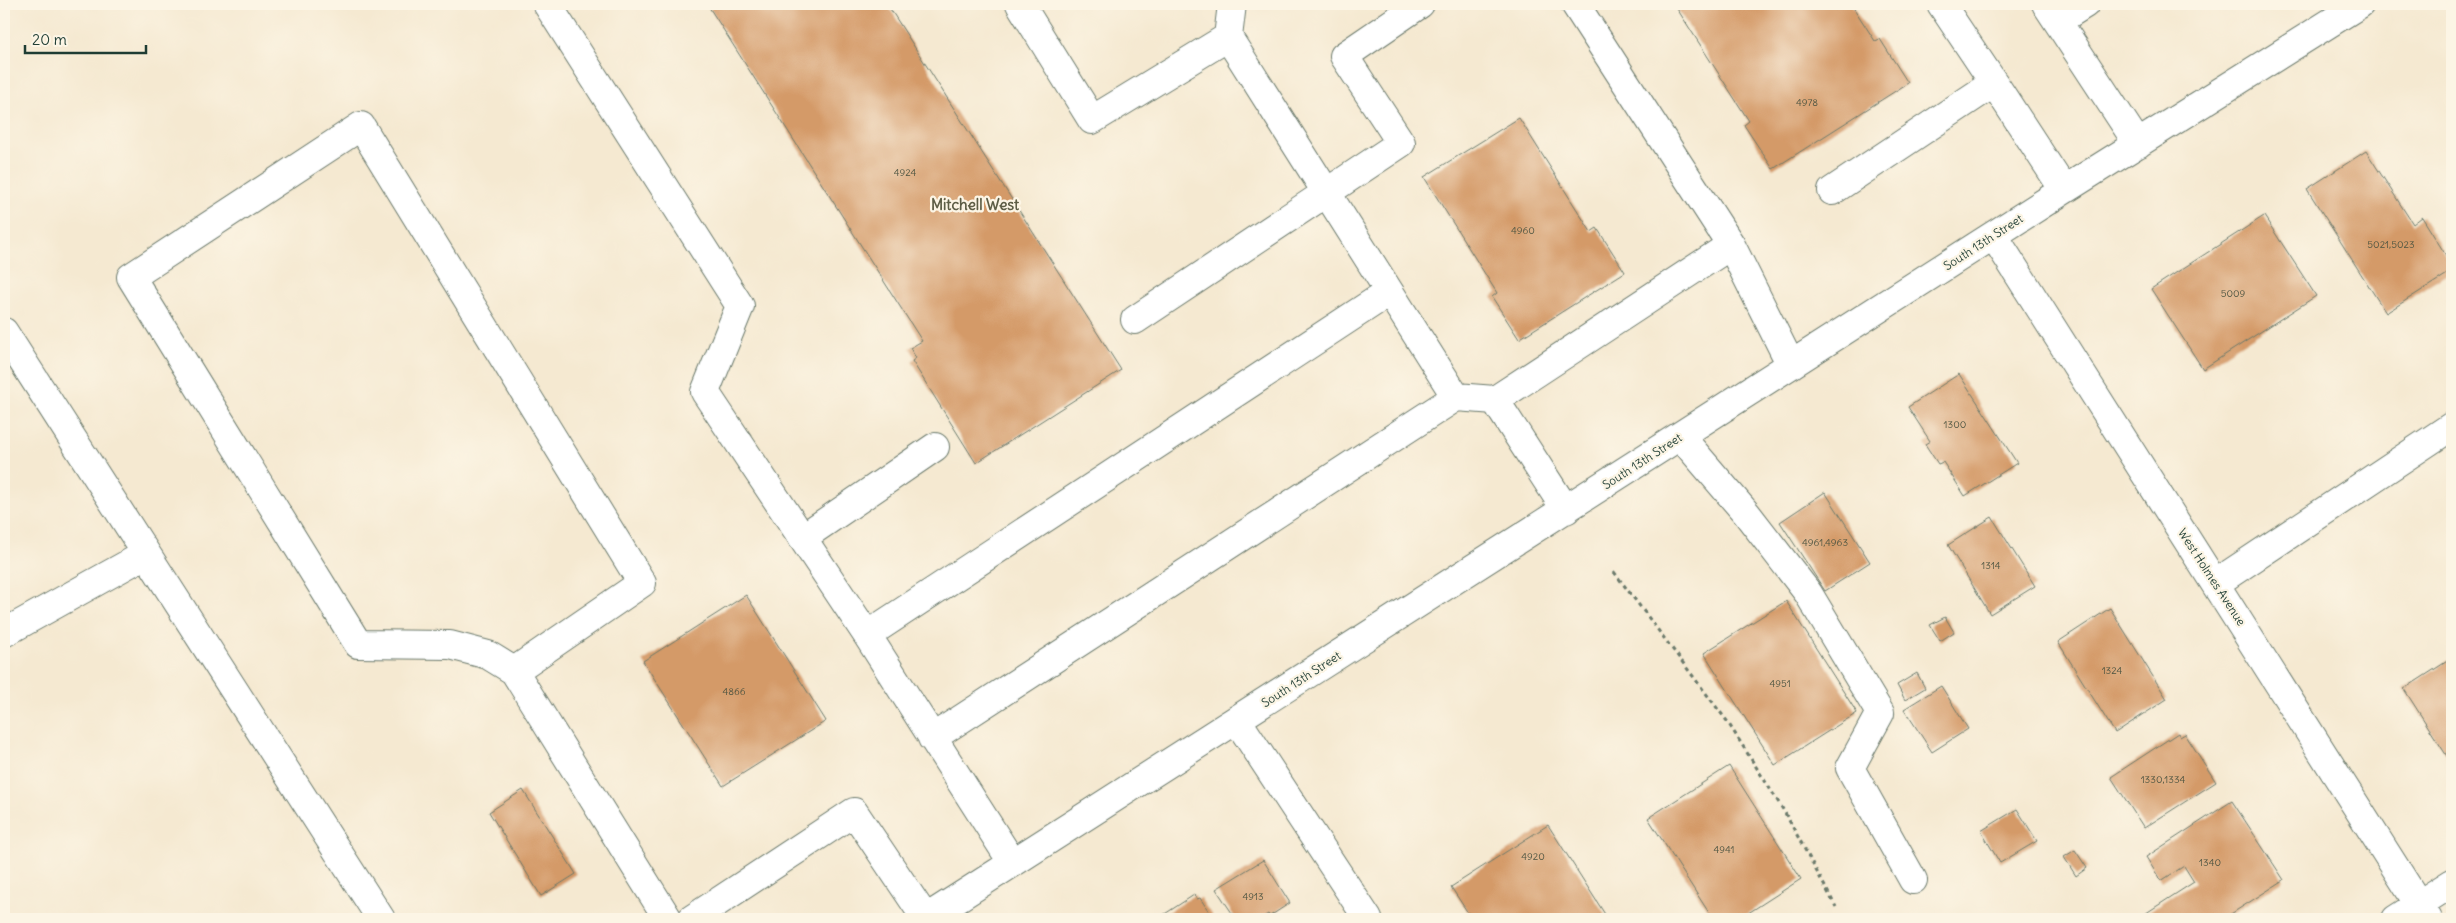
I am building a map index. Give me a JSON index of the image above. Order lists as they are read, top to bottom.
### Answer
{
  "streets": {
    "street": ["South 13th Street", "West Holmes Avenue"]
  },
  "crossings": [
    ["South 13th Street", "West Holmes Avenue"]
  ],
  "districts": ["Mitchell West"],
  "house_numbers": [
    "4978",
    "4924",
    "4960",
    "5021,5023",
    "5009",
    "1300",
    "4961,4963",
    "1314",
    "1324",
    "4951",
    "4866",
    "1330,1334",
    "4941",
    "4920",
    "1340",
    "4913"
  ],
  "scale_bar": "20 m"
}
